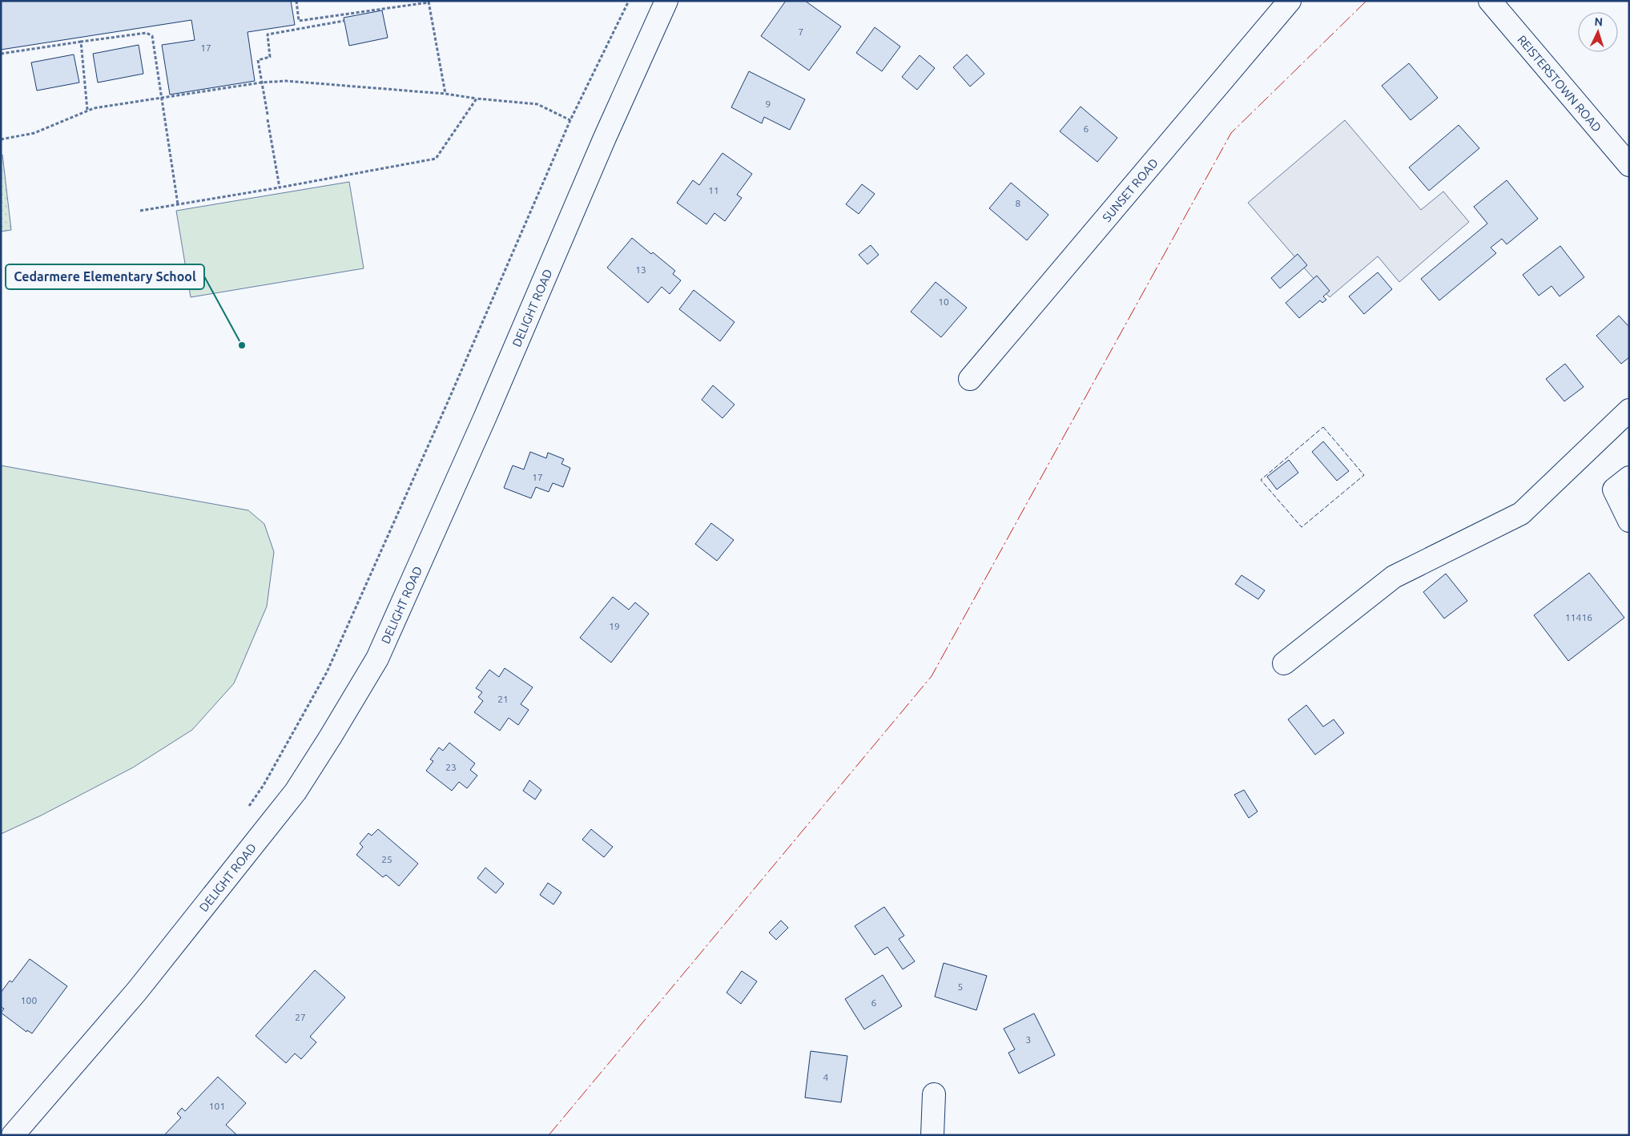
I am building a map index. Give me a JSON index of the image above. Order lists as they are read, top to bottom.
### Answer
{
  "streets": {
    "street": ["REISTERSTOWN ROAD", "SUNSET ROAD", "DELIGHT ROAD"]
  },
  "places": ["Cedarmere Elementary School"],
  "house_numbers": [
    "7",
    "17",
    "9",
    "6",
    "11",
    "8",
    "13",
    "10",
    "17",
    "11416",
    "19",
    "21",
    "23",
    "25",
    "5",
    "100",
    "6",
    "27",
    "3",
    "4",
    "101"
  ],
  "north": "top"
}
